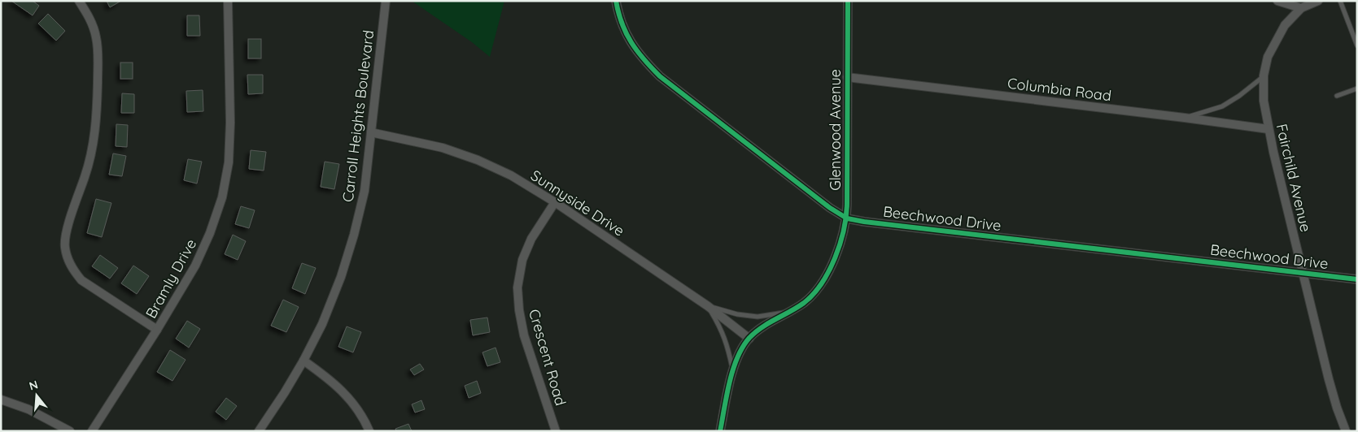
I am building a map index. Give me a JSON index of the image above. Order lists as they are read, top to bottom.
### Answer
{
  "streets": {
    "street": [
      "Columbia Road",
      "Carroll Heights Boulevard",
      "Glenwood Avenue",
      "Fairchild Avenue",
      "Sunnyside Drive",
      "Beechwood Drive",
      "Bramly Drive",
      "Crescent Road"
    ]
  },
  "crossings": [
    ["Columbia Road", "Glenwood Avenue"],
    ["Columbia Road", "Fairchild Avenue"],
    ["Carroll Heights Boulevard", "Sunnyside Drive"],
    ["Glenwood Avenue", "Sunnyside Drive"],
    ["Glenwood Avenue", "Beechwood Drive"],
    ["Fairchild Avenue", "Beechwood Drive"],
    ["Sunnyside Drive", "Crescent Road"]
  ],
  "north": "top"
}
